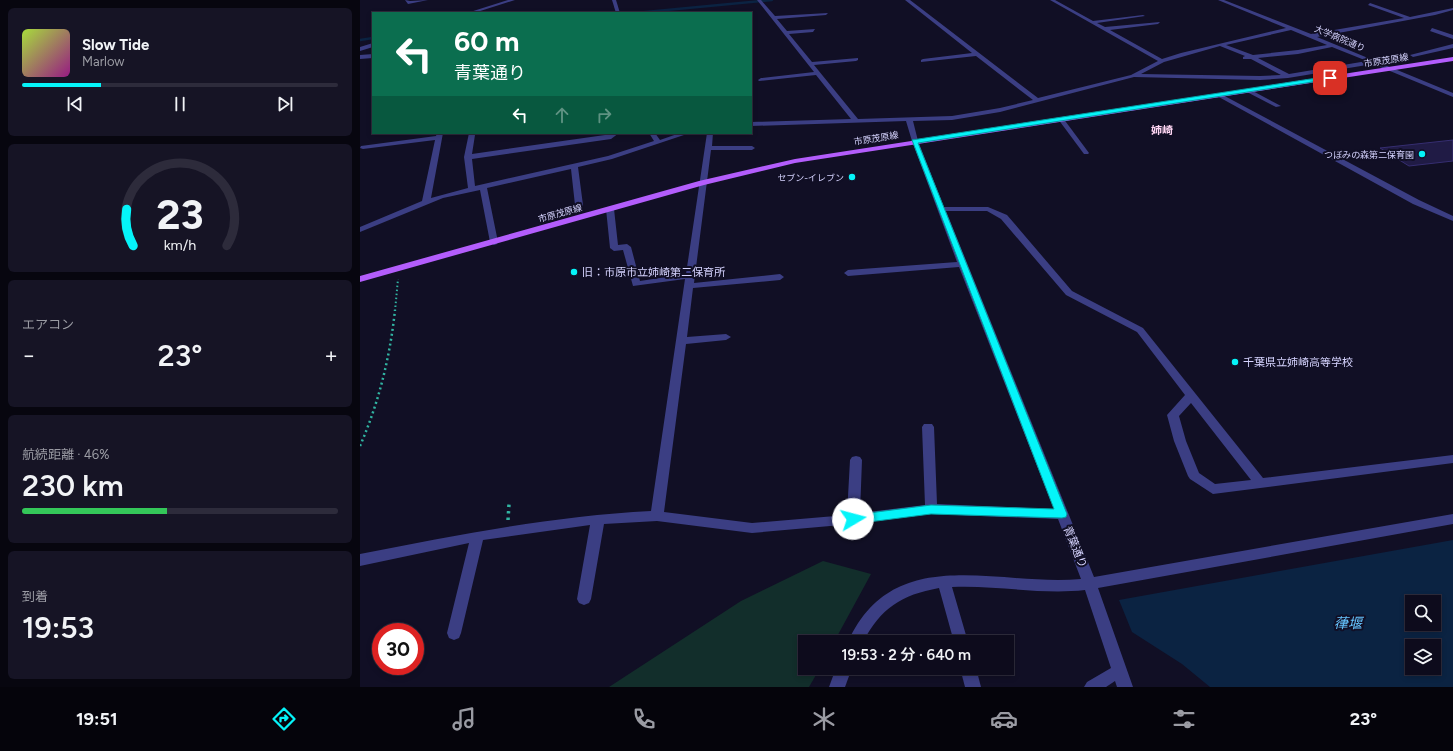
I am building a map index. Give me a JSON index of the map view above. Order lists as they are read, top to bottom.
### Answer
{
  "streets": {
    "main road": ["市原茂原線"],
    "street": ["大学病院通り", "青葉通り"]
  },
  "crossings": [
    ["大学病院通り", "市原茂原線"],
    ["市原茂原線", "青葉通り"]
  ],
  "districts": ["姉崎"],
  "water": ["葎堰"],
  "places": [
    "つぼみの森第二保育園",
    "セブン-イレブン",
    "旧：市原市立姉崎第二保育所",
    "千葉県立姉崎高等学校"
  ],
  "page": {
    "turn": ["60 m", "青葉通り"],
    "song": ["Slow Tide", "Marlow"],
    "tile": [
      "エアコン",
      ["航続距離 · 46%", "230 km"],
      ["到着", "19:53"]
    ],
    "heat": ["−", "23°", "+"],
    "limit": "30",
    "trip": "19:53 · 2 分 · 640 m",
    "tabs": ["19:51", "23°"],
    "gauge": ["23", "km/h"]
  }
}
